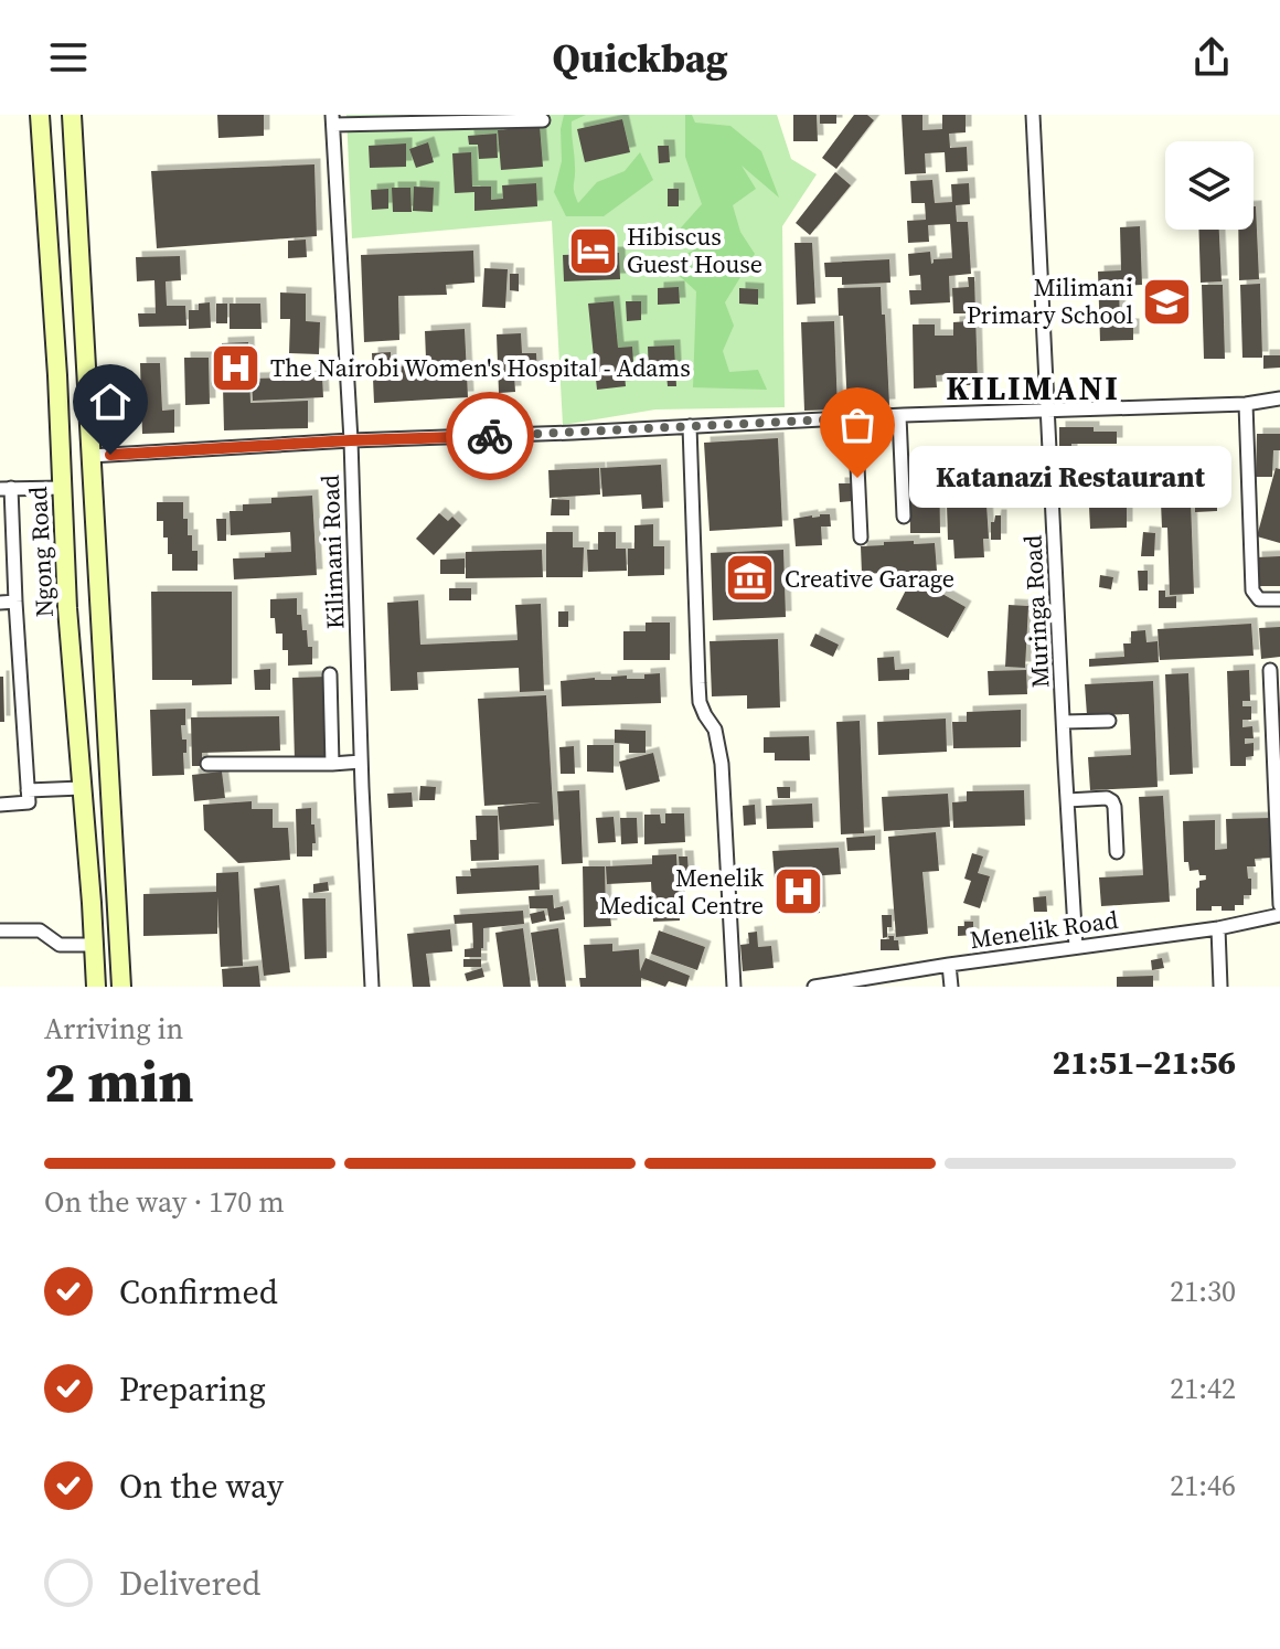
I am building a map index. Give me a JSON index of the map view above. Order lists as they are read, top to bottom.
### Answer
{
  "streets": {
    "main road": ["Ngong Road"],
    "street": ["Kilimani Road", "Muringa Road", "Menelik Road"]
  },
  "crossings": [
    ["Muringa Road", "Menelik Road"]
  ],
  "districts": ["KILIMANI"],
  "places": {
    "hotel": ["Hibiscus Guest House"],
    "school or university": ["Milimani Primary School"],
    "hospital": ["The Nairobi Women's Hospital - Adams", "Menelik Medical Centre"],
    "other": ["Katanazi Restaurant"],
    "museum": ["Creative Garage"]
  },
  "page": {
    "header": "Quickbag",
    "bubble": "Katanazi Restaurant",
    "heading": ["2 min", "Arriving in", "21:51–21:56"],
    "bar": "On the way · 170 m",
    "list": [
      ["Confirmed", "21:30"],
      ["Preparing", "21:42"],
      ["On the way", "21:46"],
      "Delivered"
    ]
  }
}
